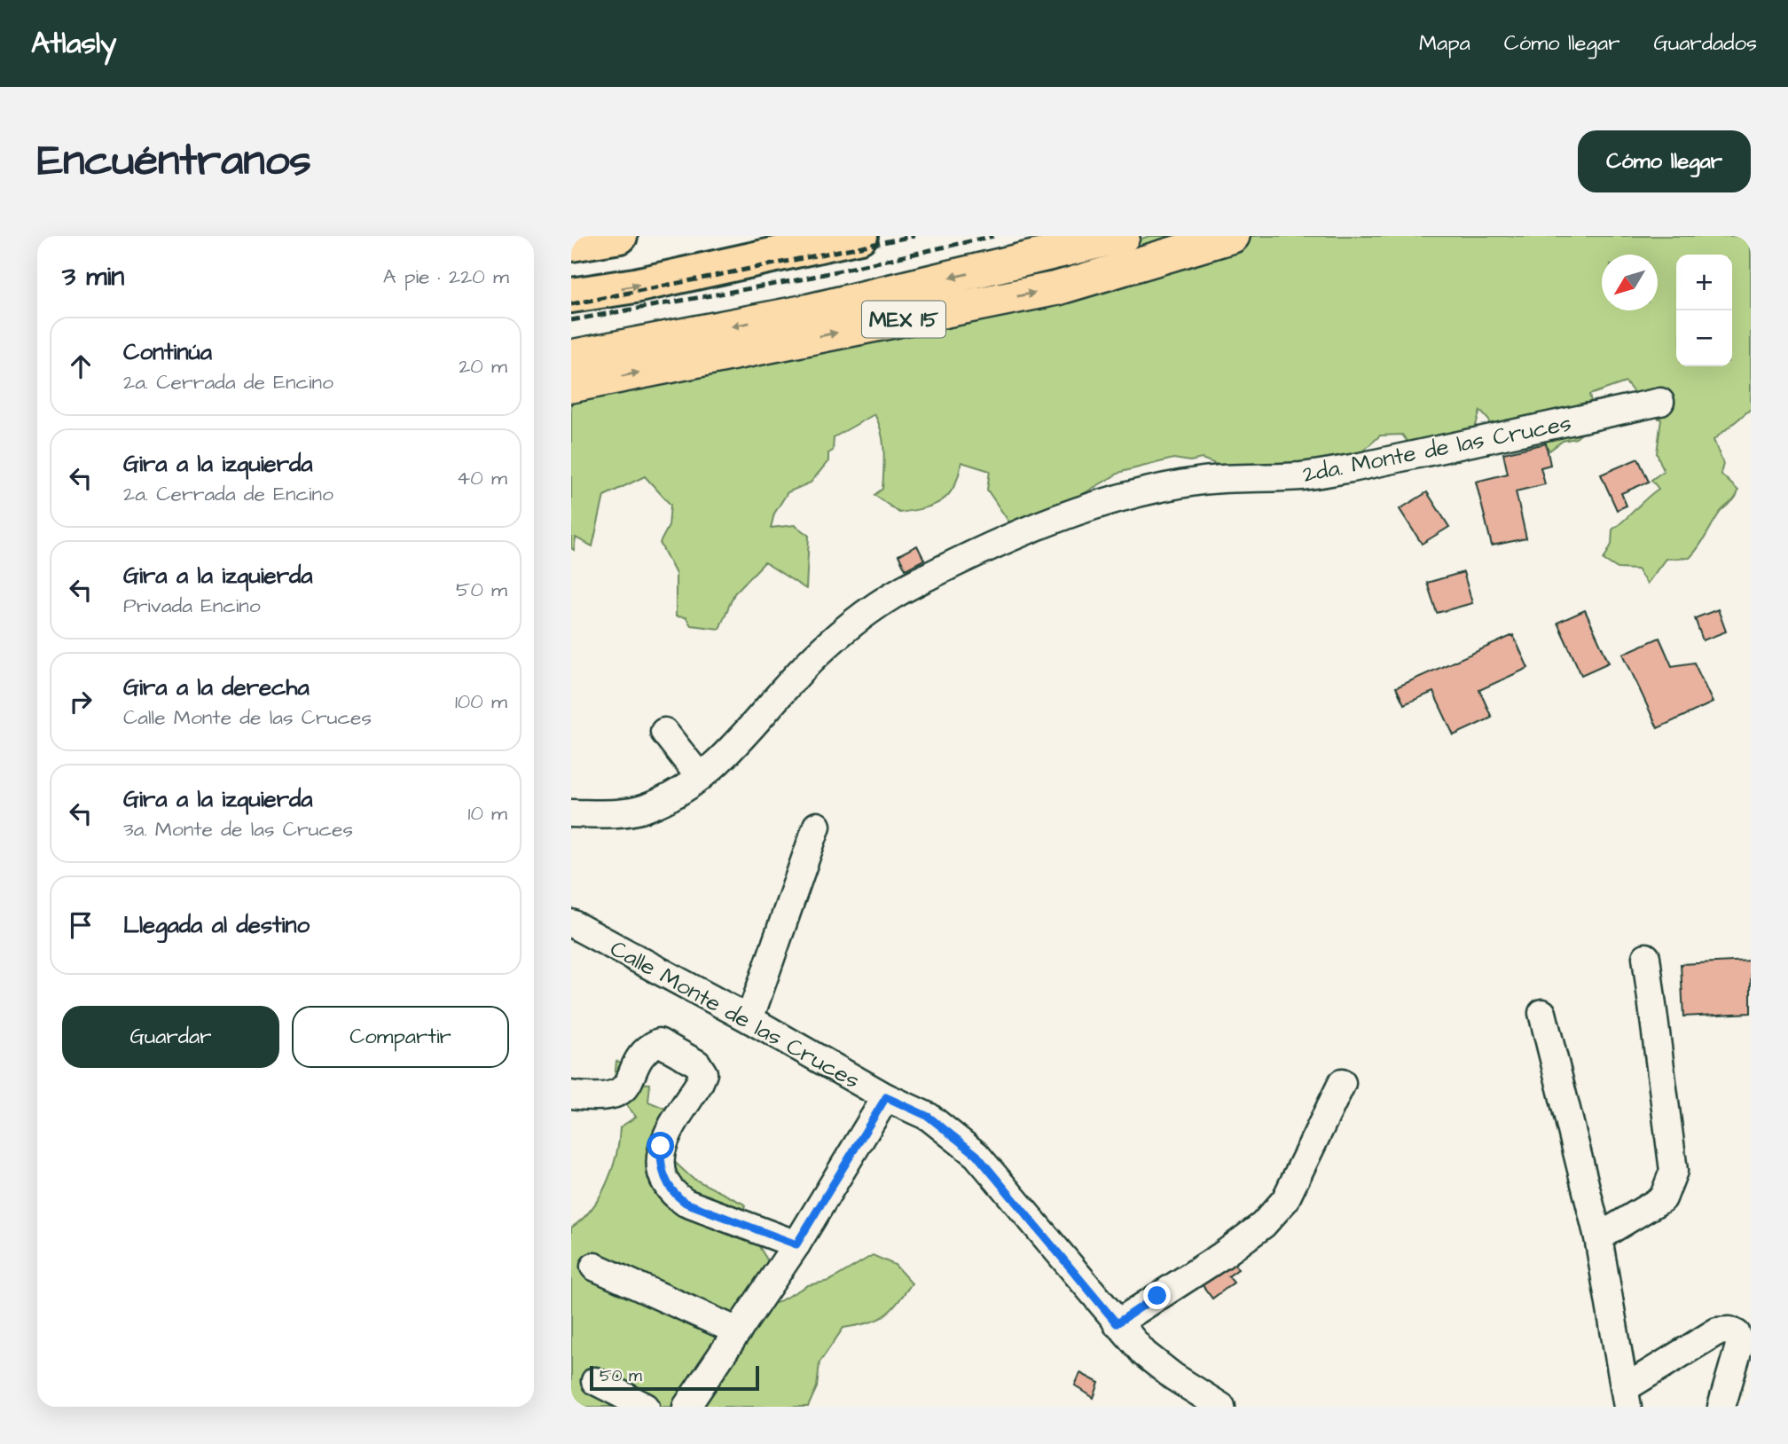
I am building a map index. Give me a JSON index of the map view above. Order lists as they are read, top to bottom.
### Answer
{
  "streets": {
    "main road": ["MEX 15"],
    "street": ["2da. Monte de las Cruces", "Calle Monte de las Cruces"]
  },
  "scale_bar": "50 m",
  "north": "bottom left",
  "page": {
    "header": "Atlasly",
    "nav": ["Mapa", "Cómo llegar", "Guardados"],
    "buttons": [
      "Cómo llegar",
      ["Guardar", "Compartir"]
    ],
    "title": "Encuéntranos",
    "heading": ["3 min", "A pie · 220 m"],
    "map_buttons": ["+", "−"],
    "list": [
      ["Continúa", "2a. Cerrada de Encino", "20 m"],
      ["Gira a la izquierda", "2a. Cerrada de Encino", "40 m"],
      ["Gira a la izquierda", "Privada Encino", "50 m"],
      ["Gira a la derecha", "Calle Monte de las Cruces", "100 m"],
      ["Gira a la izquierda", "3a. Monte de las Cruces", "10 m"],
      "Llegada al destino"
    ],
    "scale": "50 m"
  }
}
